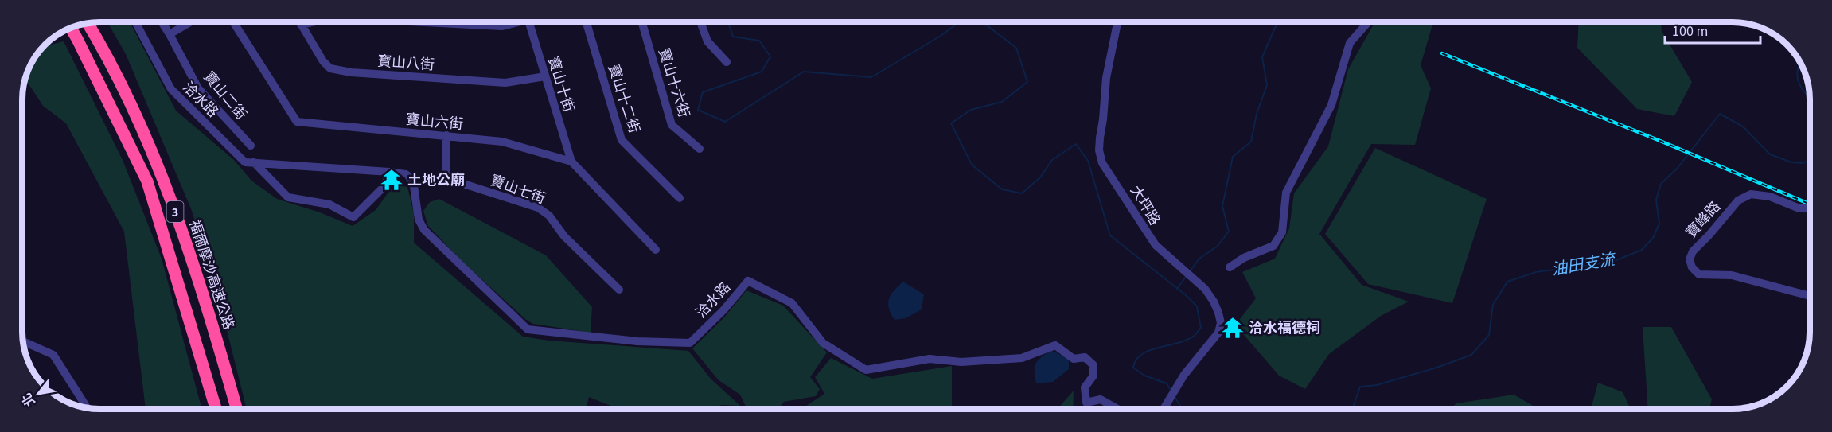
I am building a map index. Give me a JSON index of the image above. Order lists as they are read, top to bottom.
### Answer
{
  "streets": {
    "highway": ["3", "福爾摩沙高速公路"],
    "street": [
      "寶山八街",
      "寶山十六街",
      "寶山十街",
      "寶山二街",
      "寶山十二街",
      "洽水路",
      "寶山六街",
      "寶山七街",
      "大坪路",
      "寶峰路"
    ]
  },
  "crossings": [
    ["寶山八街", "寶山十街"],
    ["寶山十街", "寶山六街"],
    ["寶山六街", "寶山七街"]
  ],
  "water": ["油田支流"],
  "places": {
    "temple": ["土地公廟", "洽水福德祠"]
  },
  "scale_bar": "100 m",
  "north": "bottom left"
}
